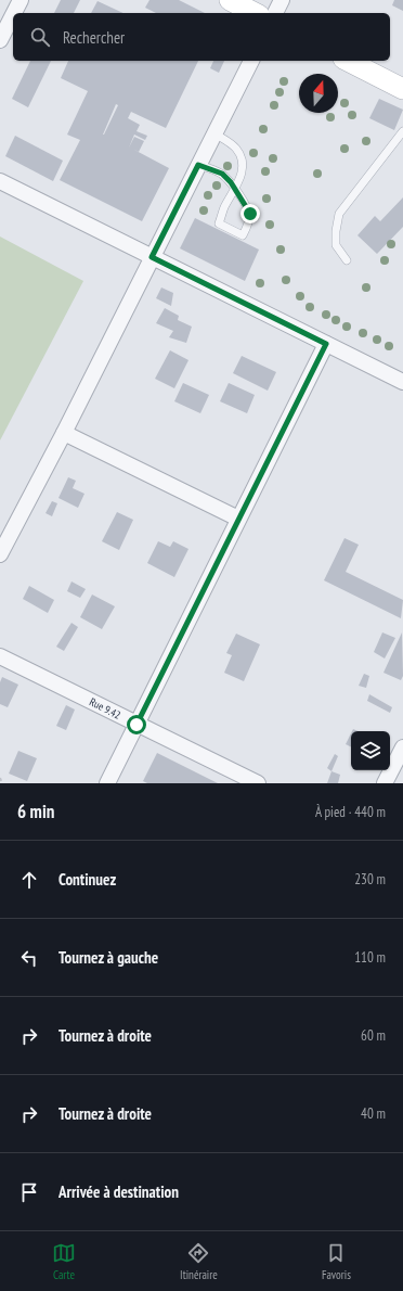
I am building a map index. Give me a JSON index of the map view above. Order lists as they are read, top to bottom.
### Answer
{
  "streets": {
    "street": ["Rue 9.42"]
  },
  "north": "top",
  "page": {
    "search": "Rechercher",
    "heading": ["6 min", "À pied · 440 m"],
    "list": [
      ["Continuez", "230 m"],
      ["Tournez à gauche", "110 m"],
      ["Tournez à droite", "60 m"],
      ["Tournez à droite", "40 m"],
      "Arrivée à destination"
    ],
    "nav": ["Carte", "Itinéraire", "Favoris"]
  }
}
